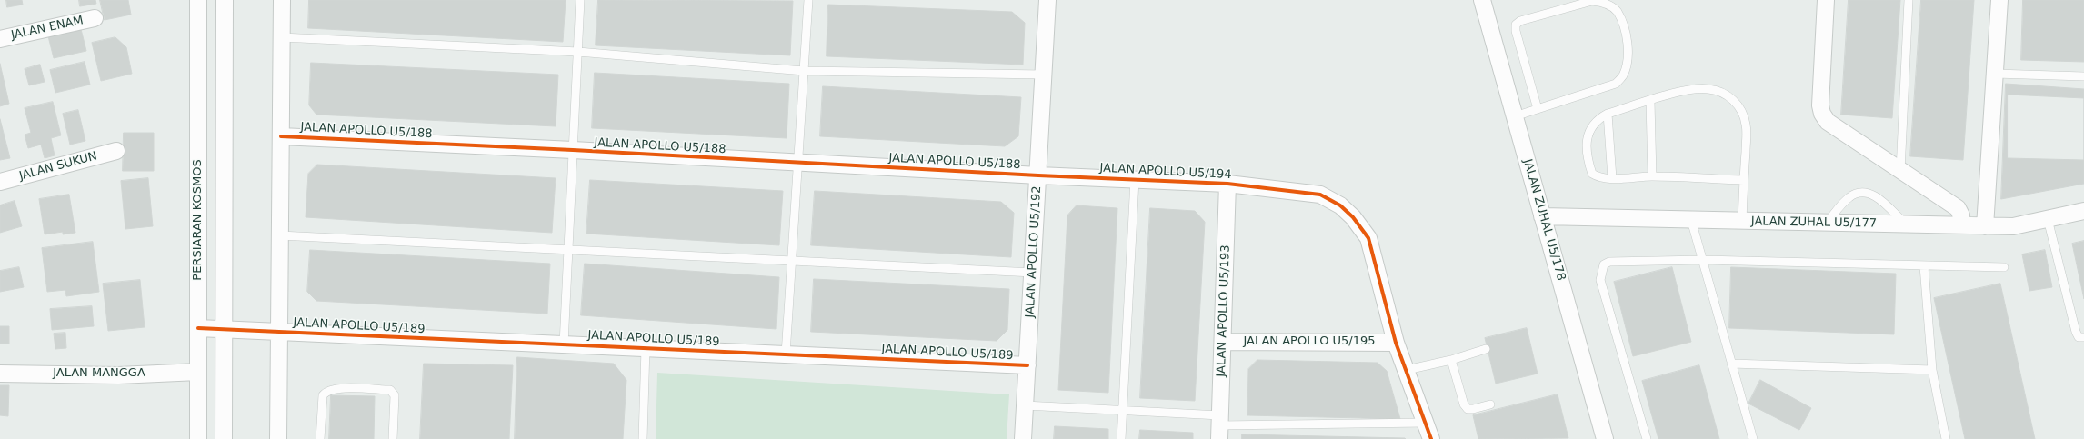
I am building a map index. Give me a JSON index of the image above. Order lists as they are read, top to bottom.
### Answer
{
  "streets": {
    "street": [
      "JALAN ENAM",
      "JALAN APOLLO U5/188",
      "JALAN SUKUN",
      "JALAN APOLLO U5/194",
      "PERSIARAN KOSMOS",
      "JALAN ZUHAL U5/178",
      "JALAN ZUHAL U5/177",
      "JALAN APOLLO U5/192",
      "JALAN APOLLO U5/193",
      "JALAN APOLLO U5/189",
      "JALAN APOLLO U5/195",
      "JALAN MANGGA"
    ]
  },
  "crossings": [
    ["JALAN APOLLO U5/188", "JALAN APOLLO U5/194"],
    ["JALAN APOLLO U5/188", "JALAN APOLLO U5/192"],
    ["JALAN APOLLO U5/194", "JALAN APOLLO U5/192"],
    ["JALAN APOLLO U5/194", "JALAN APOLLO U5/193"],
    ["JALAN APOLLO U5/194", "JALAN APOLLO U5/195"],
    ["PERSIARAN KOSMOS", "JALAN APOLLO U5/189"],
    ["PERSIARAN KOSMOS", "JALAN MANGGA"],
    ["JALAN ZUHAL U5/178", "JALAN ZUHAL U5/177"],
    ["JALAN APOLLO U5/192", "JALAN APOLLO U5/189"],
    ["JALAN APOLLO U5/193", "JALAN APOLLO U5/195"]
  ]
}
